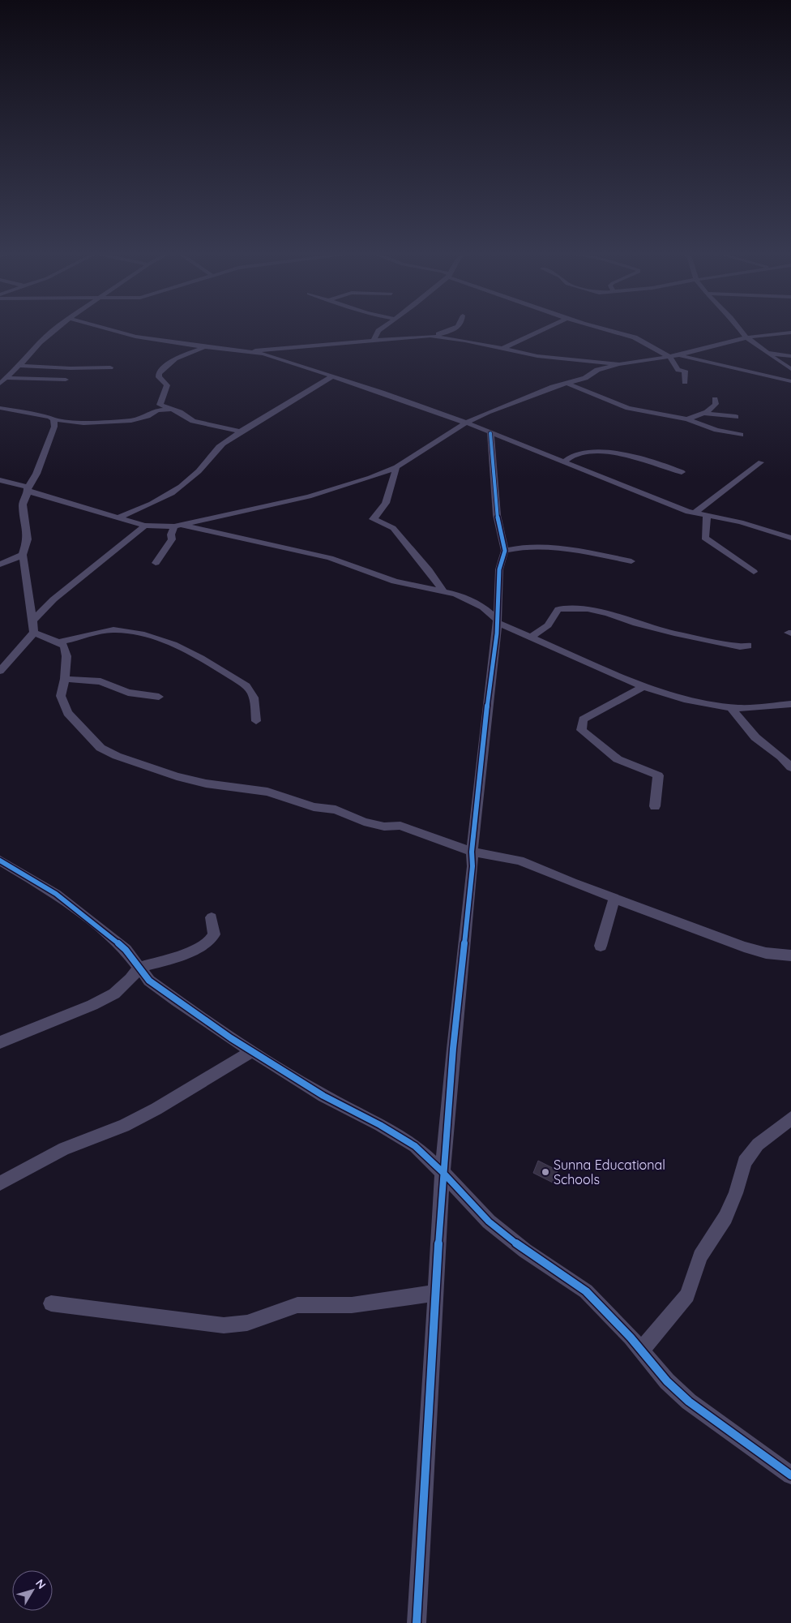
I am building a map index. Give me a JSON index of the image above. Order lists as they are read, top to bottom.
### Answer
{
  "places": ["Sunna Educational Schools"],
  "north": "top right"
}
